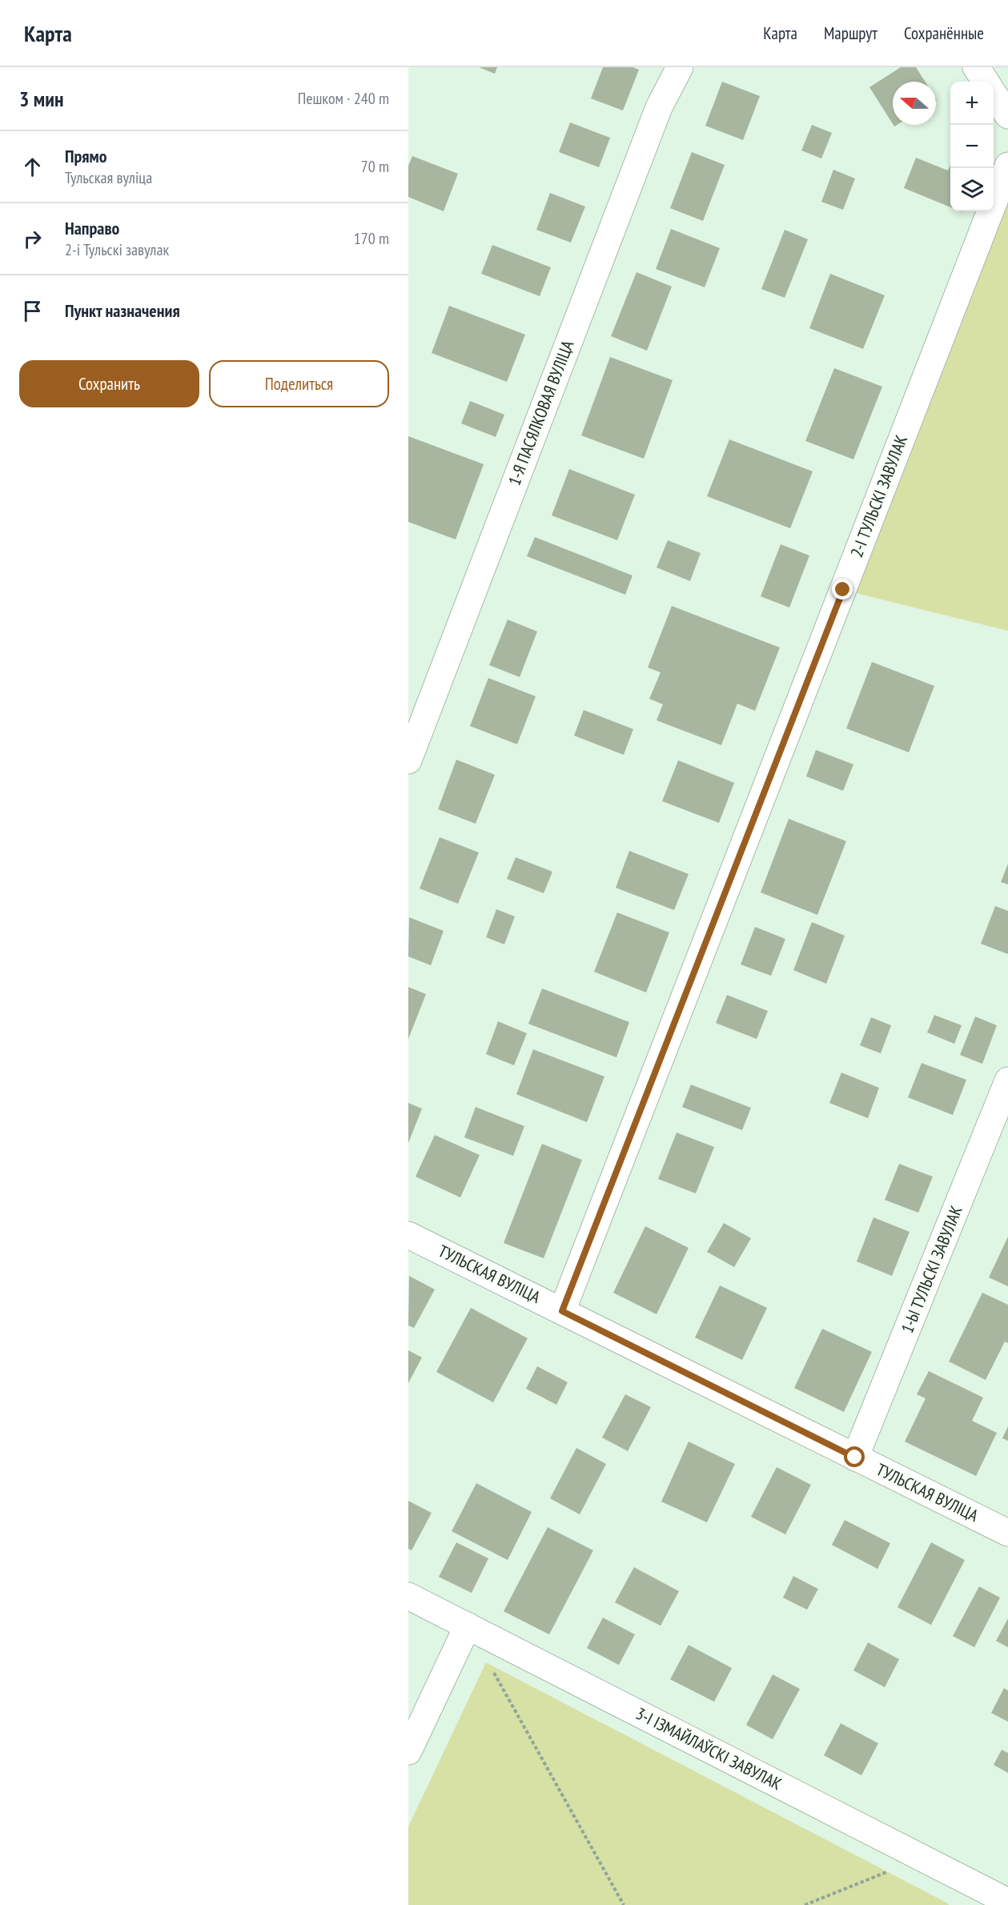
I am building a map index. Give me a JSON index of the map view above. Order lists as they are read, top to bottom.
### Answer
{
  "streets": {
    "street": [
      "1-Я ПАСЯЛКОВАЯ ВУЛІЦА",
      "2-І ТУЛЬСКІ ЗАВУЛАК",
      "1-Ы ТУЛЬСКІ ЗАВУЛАК",
      "ТУЛЬСКАЯ ВУЛІЦА",
      "3-І ІЗМАЙЛАЎСКІ ЗАВУЛАК"
    ]
  },
  "crossings": [
    ["2-І ТУЛЬСКІ ЗАВУЛАК", "ТУЛЬСКАЯ ВУЛІЦА"],
    ["1-Ы ТУЛЬСКІ ЗАВУЛАК", "ТУЛЬСКАЯ ВУЛІЦА"]
  ],
  "north": "left",
  "page": {
    "header": "Карта",
    "nav": ["Карта", "Маршрут", "Сохранённые"],
    "heading": ["3 мин", "Пешком · 240 m"],
    "map_buttons": ["+", "−"],
    "list": [
      ["Прямо", "Тульская вуліца", "70 m"],
      ["Направо", "2-і Тульскі завулак", "170 m"],
      "Пункт назначения"
    ],
    "buttons": ["Сохранить", "Поделиться"]
  }
}
